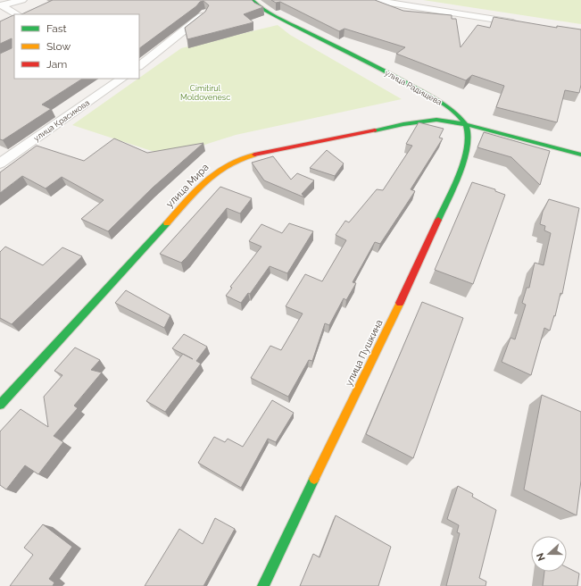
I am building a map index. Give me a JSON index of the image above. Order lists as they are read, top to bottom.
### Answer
{
  "streets": {
    "street": [
      "улица Радищева",
      "улица Красикова",
      "улица Мира",
      "улица Пушкина"
    ]
  },
  "crossings": [
    ["улица Радищева", "улица Мира"],
    ["улица Радищева", "улица Пушкина"],
    ["улица Мира", "улица Пушкина"]
  ],
  "parks": ["Cimitirul Moldovenesc"],
  "legend": ["Fast", "Slow", "Jam"],
  "north": "left"
}
